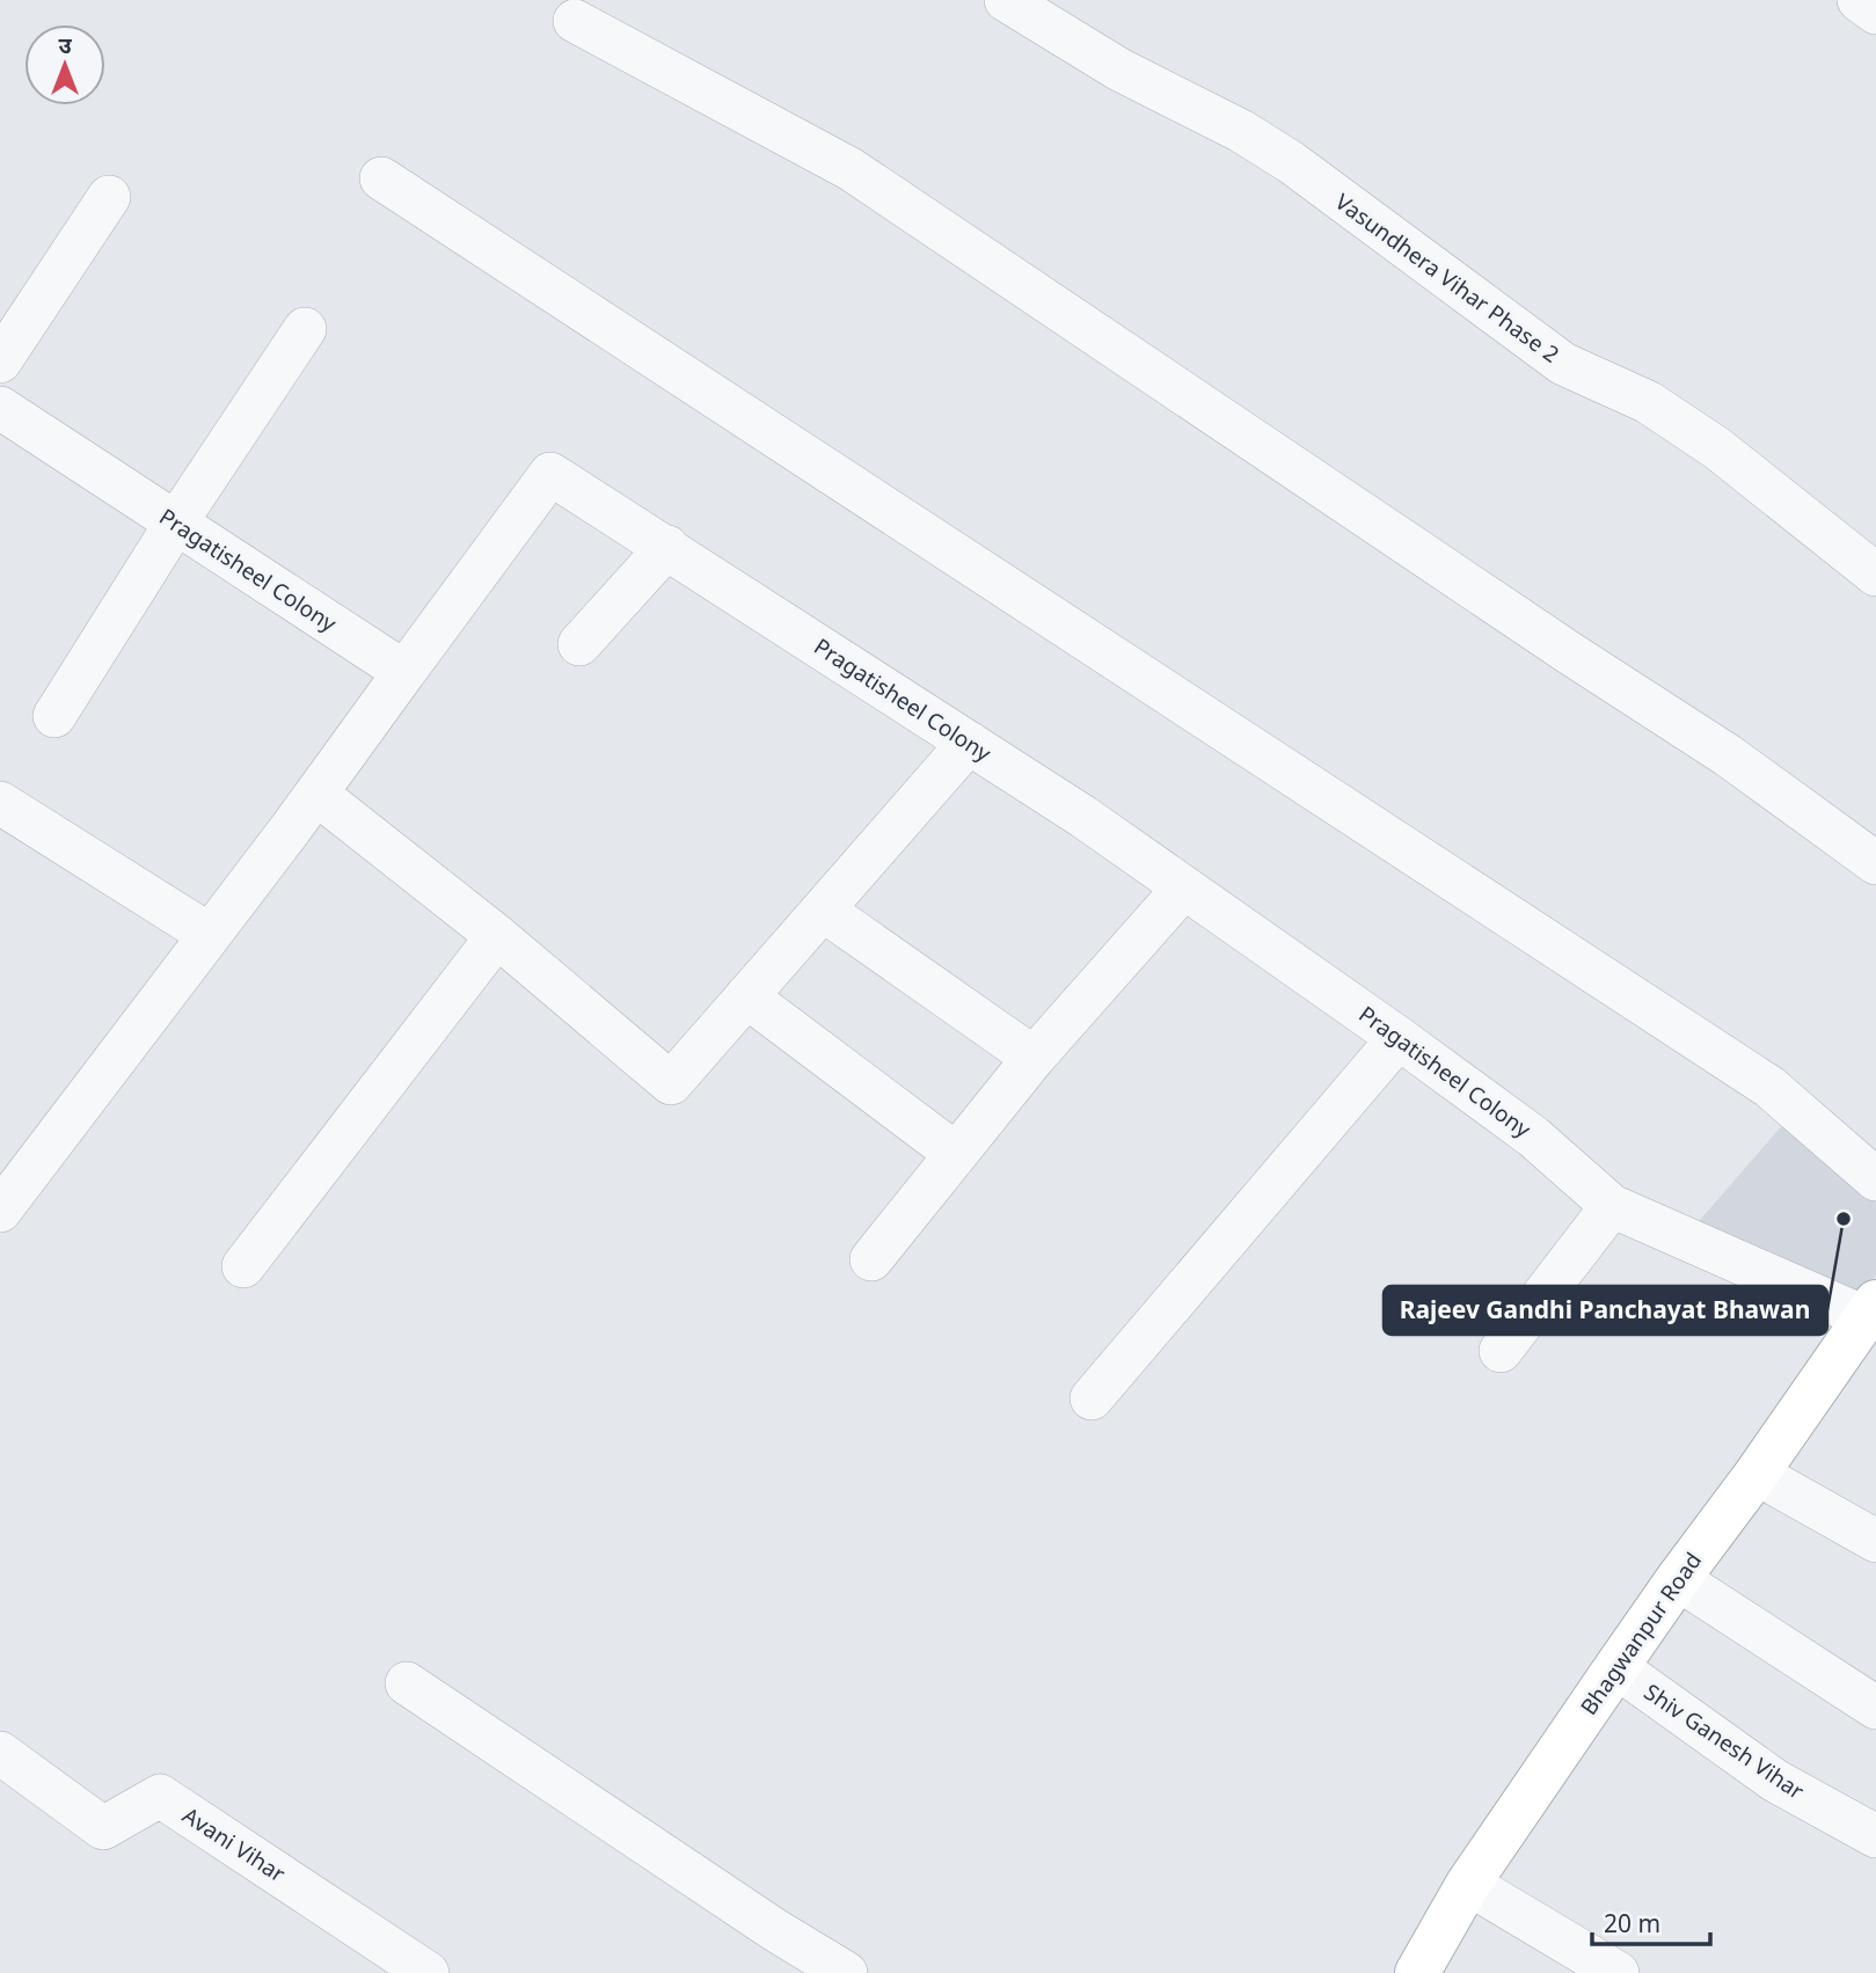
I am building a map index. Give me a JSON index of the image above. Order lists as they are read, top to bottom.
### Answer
{
  "streets": {
    "street": [
      "Vasundhera Vihar Phase 2",
      "Pragatisheel Colony",
      "Bhagwanpur Road",
      "Shiv Ganesh Vihar",
      "Avani Vihar"
    ]
  },
  "crossings": [
    ["Pragatisheel Colony", "Bhagwanpur Road"],
    ["Bhagwanpur Road", "Shiv Ganesh Vihar"]
  ],
  "places": ["Rajeev Gandhi Panchayat Bhawan"],
  "scale_bar": "20 m",
  "north": "top"
}
